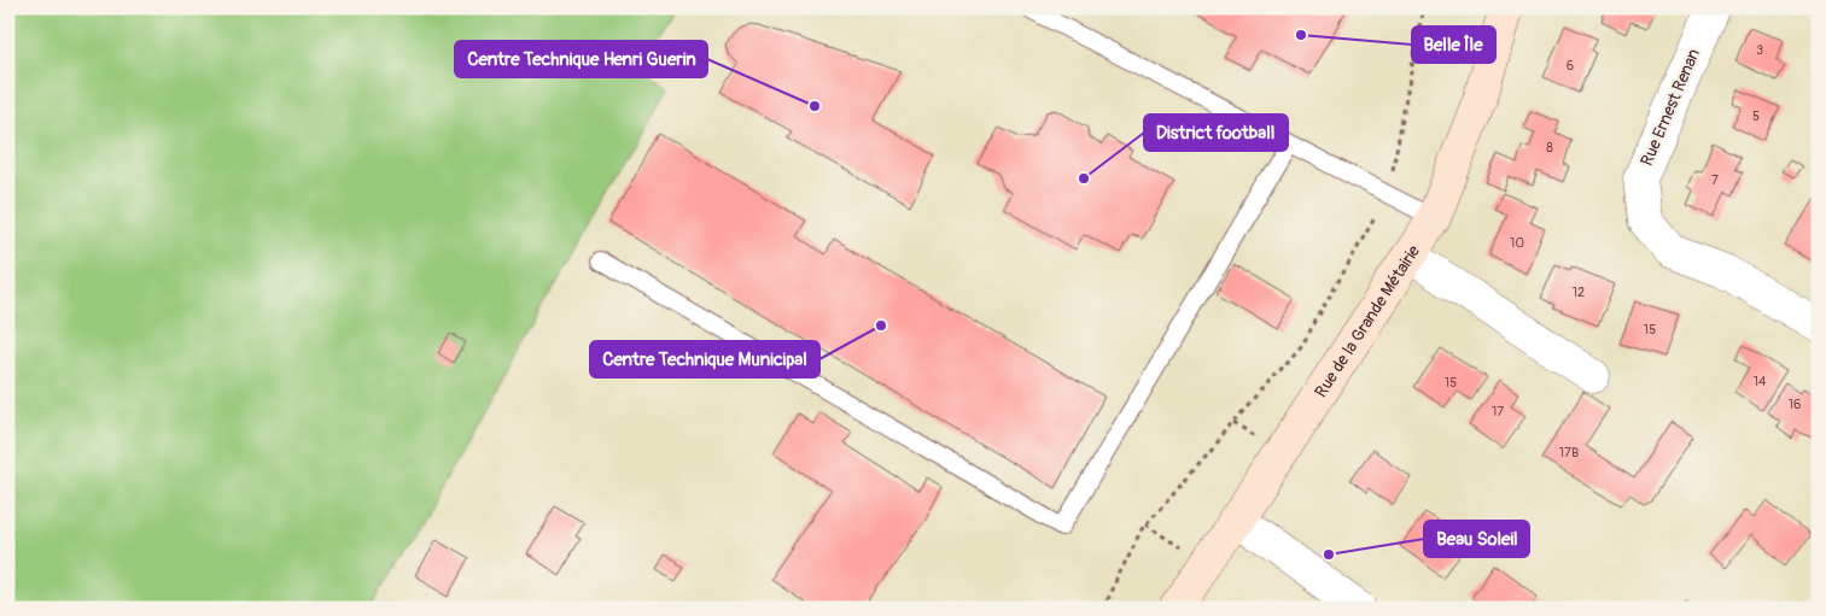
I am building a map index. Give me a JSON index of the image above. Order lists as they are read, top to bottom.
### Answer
{
  "streets": {
    "main road": ["Rue de la Grande Métairie"],
    "street": ["Rue Ernest Renan"]
  },
  "places": [
    "Belle Île",
    "Centre Technique Henri Guerin",
    "District football",
    "Centre Technique Municipal",
    "Beau Soleil"
  ],
  "house_numbers": [
    "3",
    "6",
    "5",
    "8",
    "7",
    "10",
    "12",
    "15",
    "14",
    "15",
    "16",
    "17",
    "17B"
  ]
}
